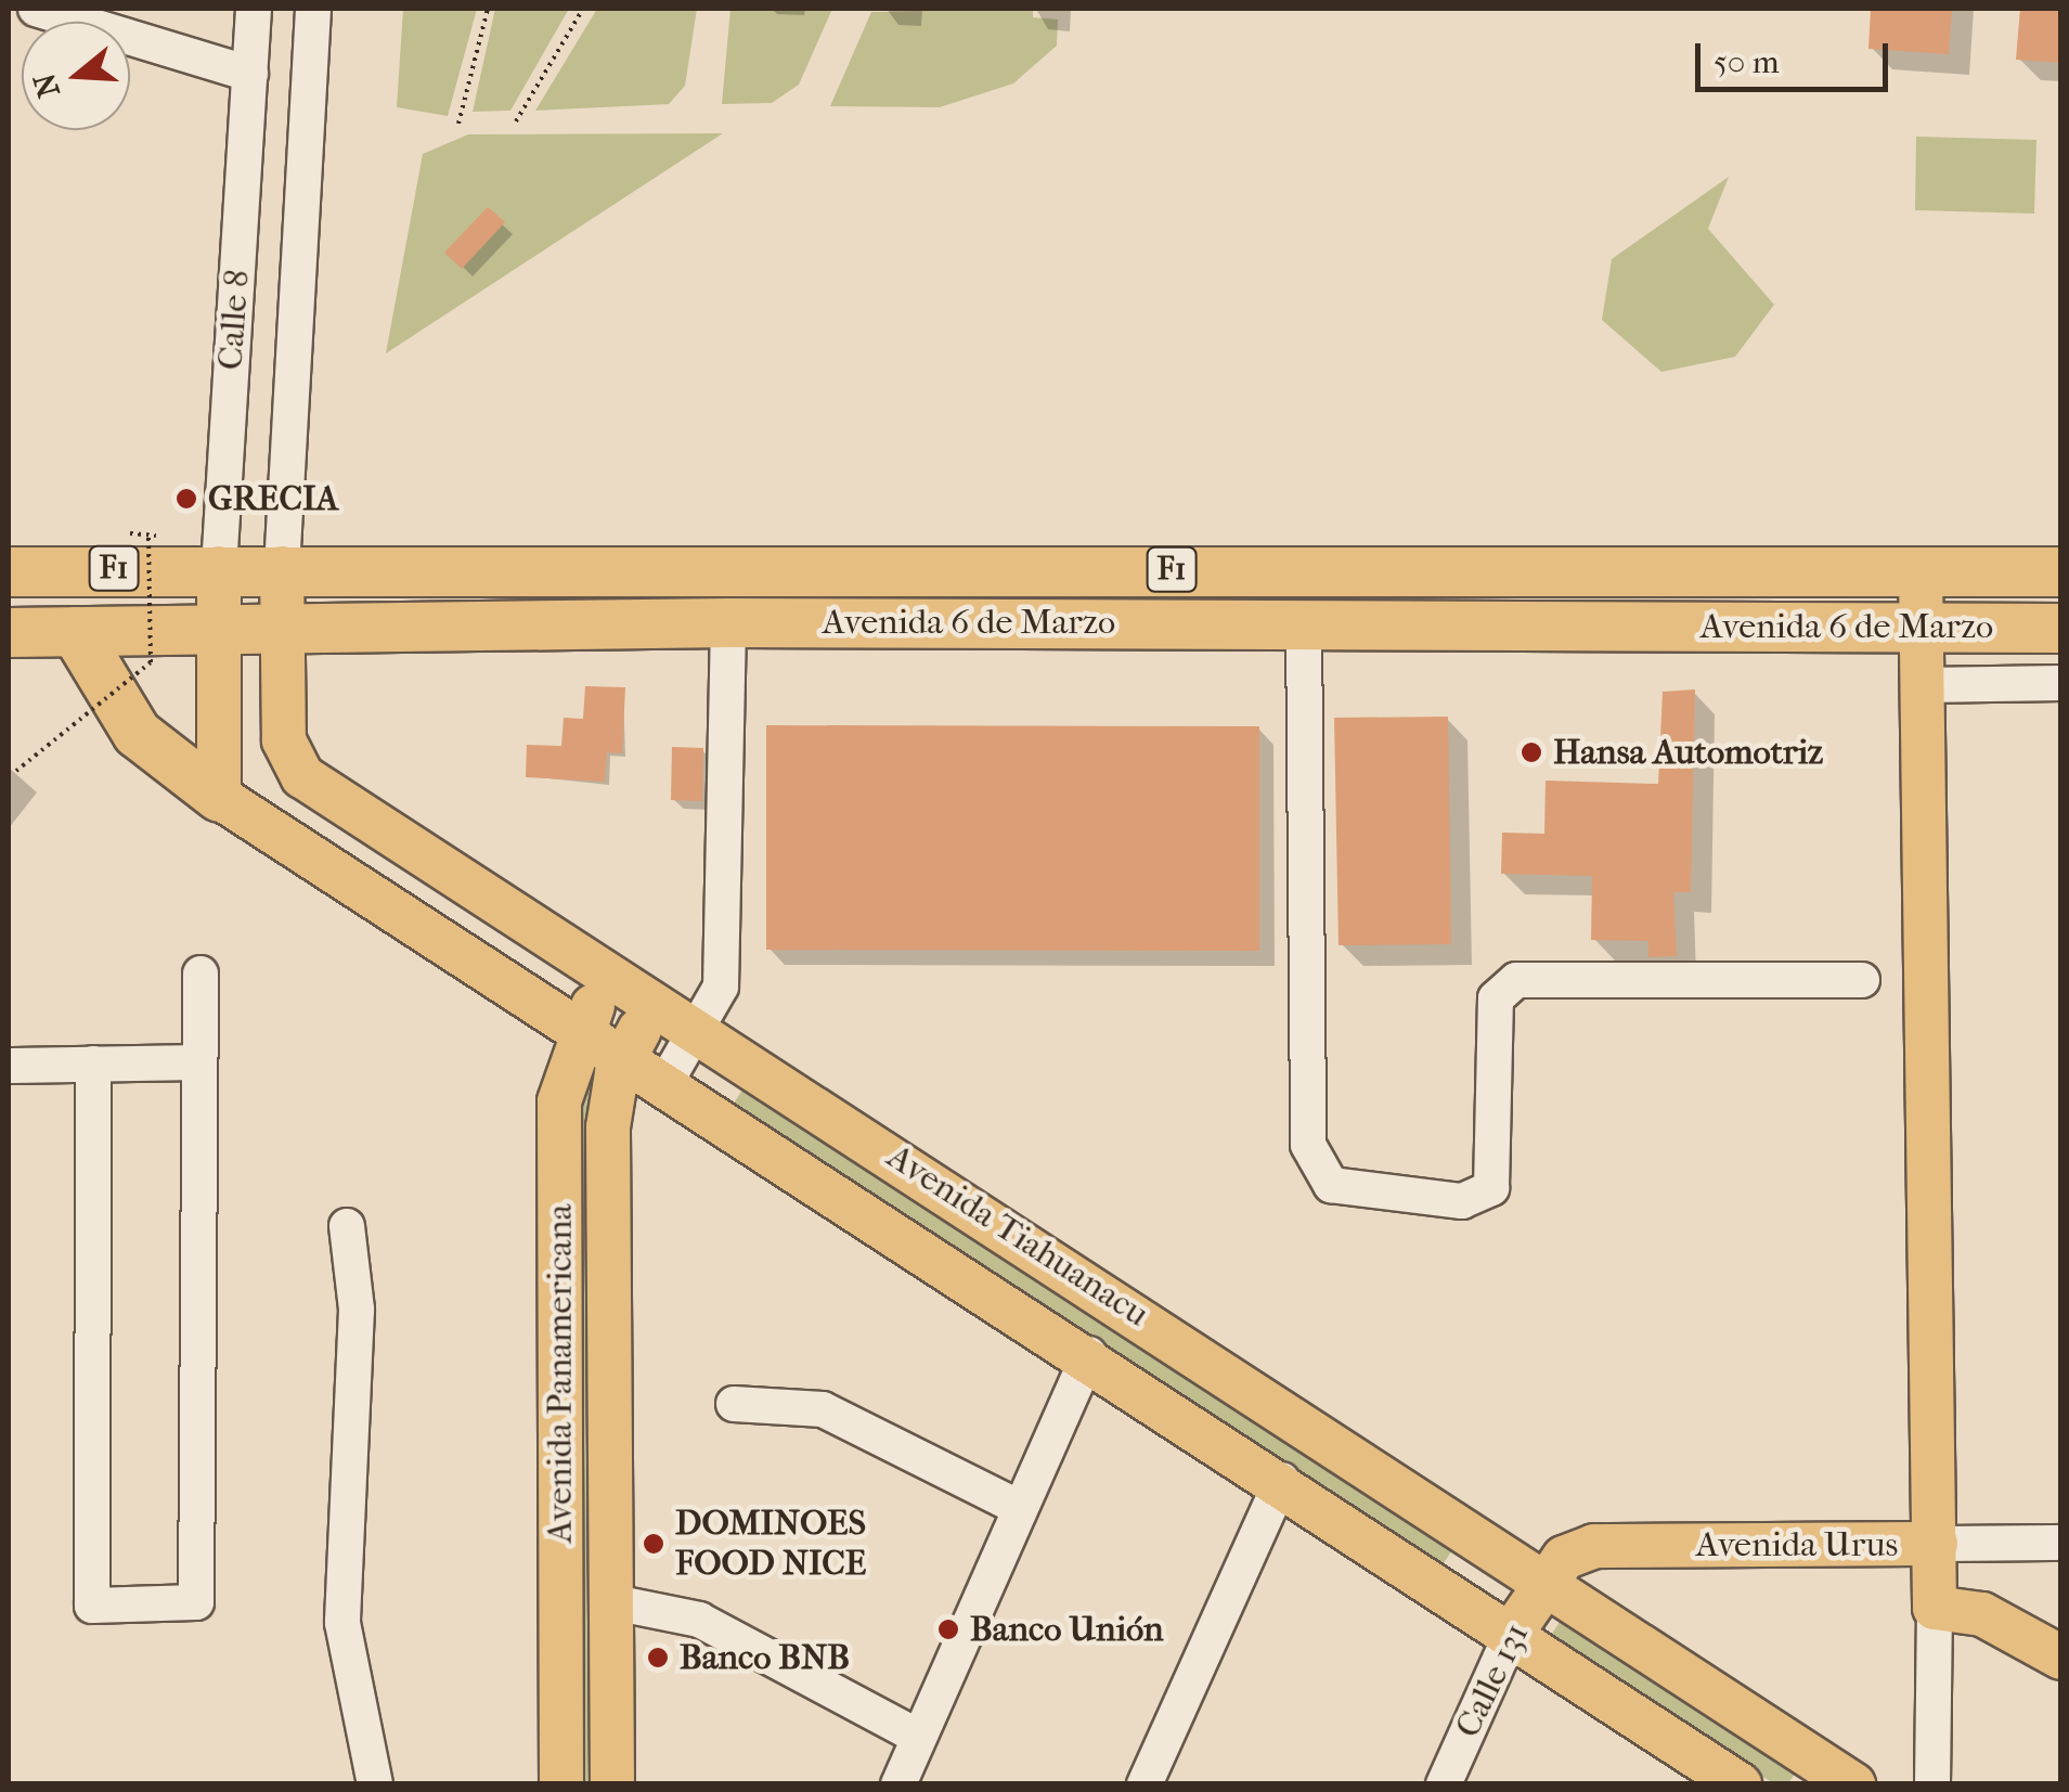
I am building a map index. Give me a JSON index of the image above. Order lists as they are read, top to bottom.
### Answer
{
  "streets": {
    "highway": ["F1", "Avenida 6 de Marzo"],
    "main road": [
      "Calle 8",
      "Avenida Tiahuanacu",
      "Avenida Panamericana",
      "Avenida Urus",
      "Calle 131"
    ]
  },
  "crossings": [
    ["Calle 8", "Avenida 6 de Marzo"],
    ["Calle 8", "Avenida Tiahuanacu"],
    ["Avenida 6 de Marzo", "Avenida Tiahuanacu"],
    ["Avenida Tiahuanacu", "Avenida Panamericana"],
    ["Avenida Tiahuanacu", "Avenida Urus"],
    ["Avenida Tiahuanacu", "Calle 131"],
    ["Avenida Urus", "Calle 131"]
  ],
  "places": [
    "GRECIA",
    "Hansa Automotriz",
    "DOMINOES FOOD NICE",
    "Banco Unión",
    "Banco BNB"
  ],
  "scale_bar": "50 m",
  "north": "left"
}
